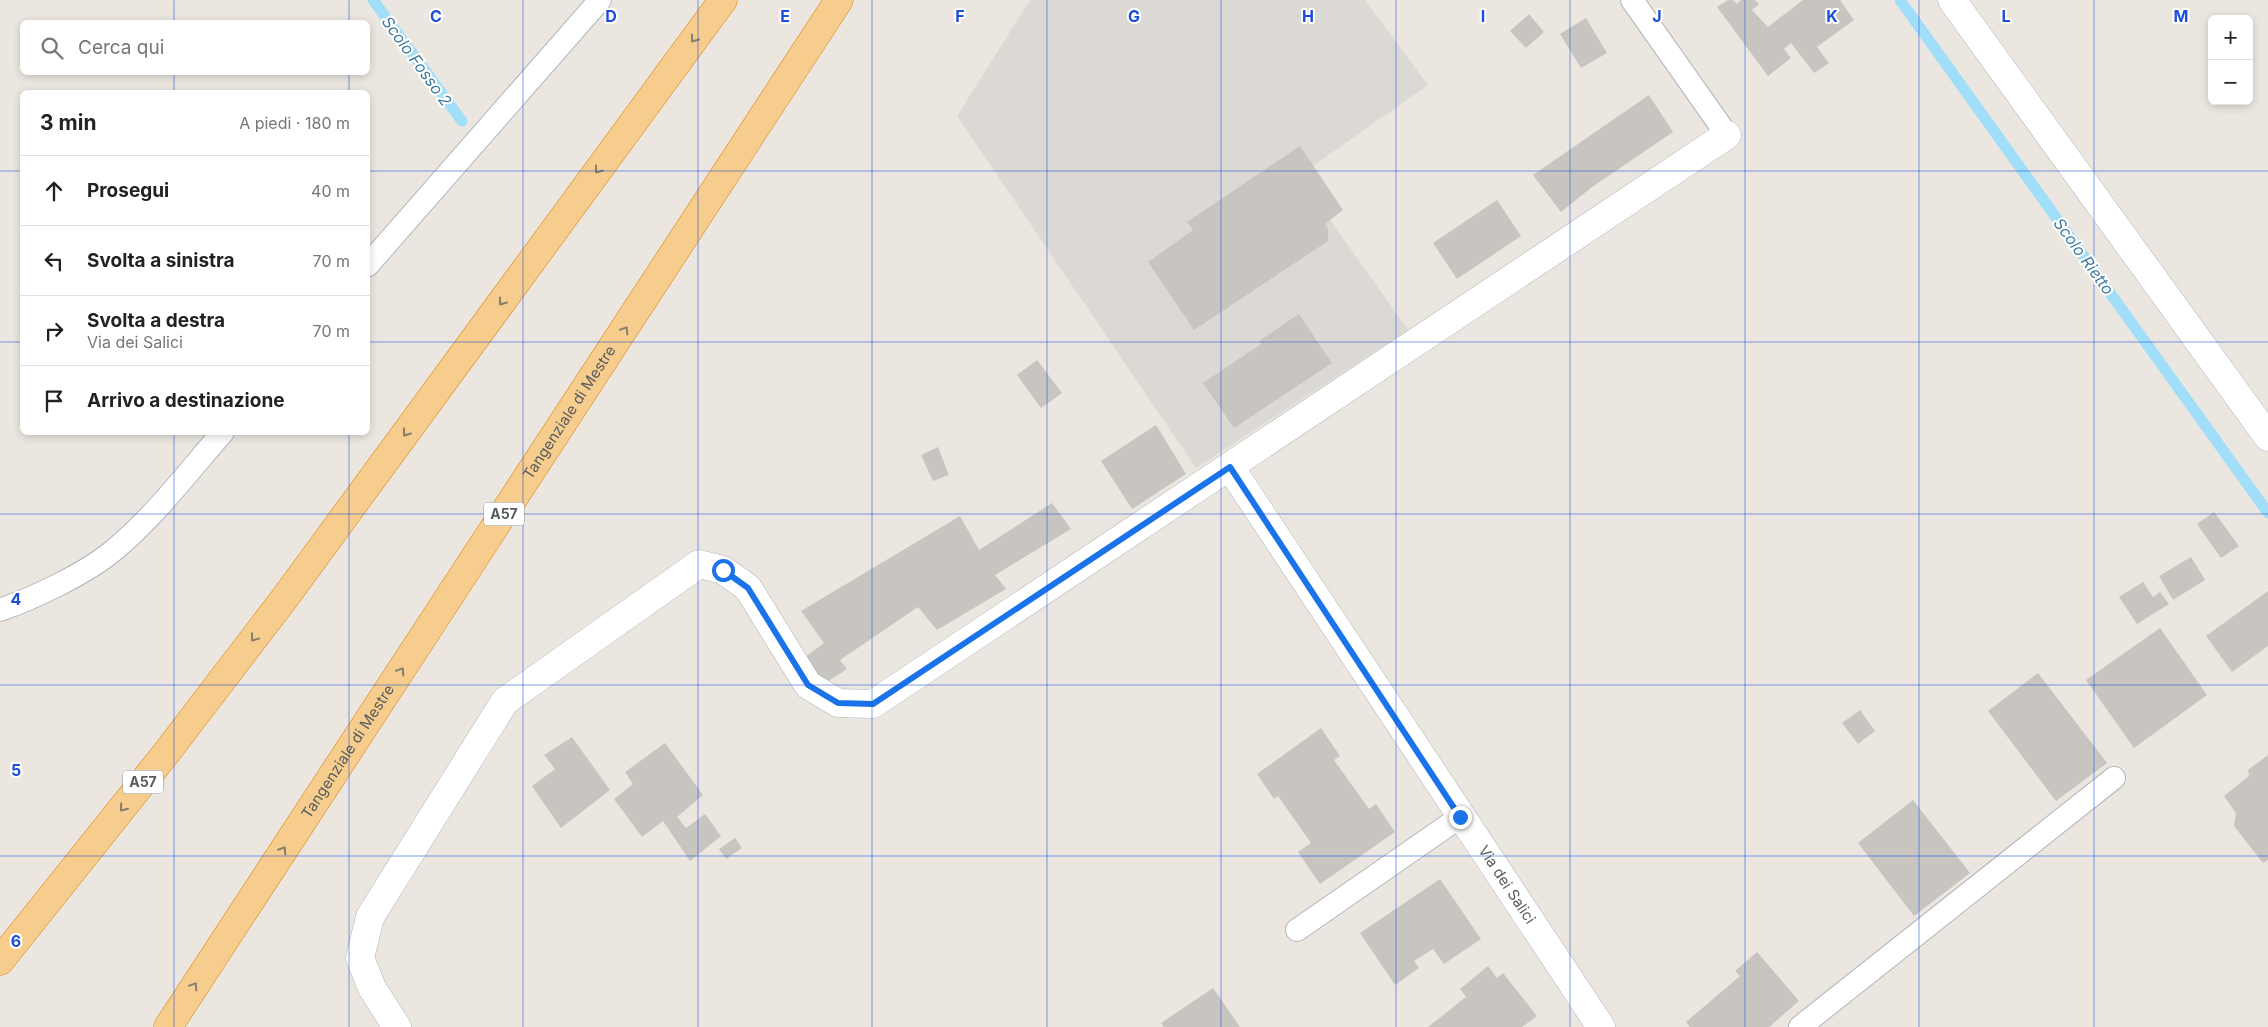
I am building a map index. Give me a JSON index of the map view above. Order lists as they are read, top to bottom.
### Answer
{
  "streets": {
    "highway": ["Tangenziale di Mestre", "A57"],
    "street": ["Via dei Salici"]
  },
  "water": ["Scolo Fosso 2", "Scolo Rietto"],
  "page": {
    "map_buttons": ["+", "−"],
    "search": "Cerca qui",
    "heading": ["3 min", "A piedi · 180 m"],
    "list": [
      ["Prosegui", "40 m"],
      ["Svolta a sinistra", "70 m"],
      ["Svolta a destra", "Via dei Salici", "70 m"],
      "Arrivo a destinazione"
    ]
  },
  "grid": {
    "columns": [
      "C",
      "D",
      "E",
      "F",
      "G",
      "H",
      "I",
      "J",
      "K",
      "L",
      "M"
    ],
    "rows": ["4", "5", "6"]
  }
}
